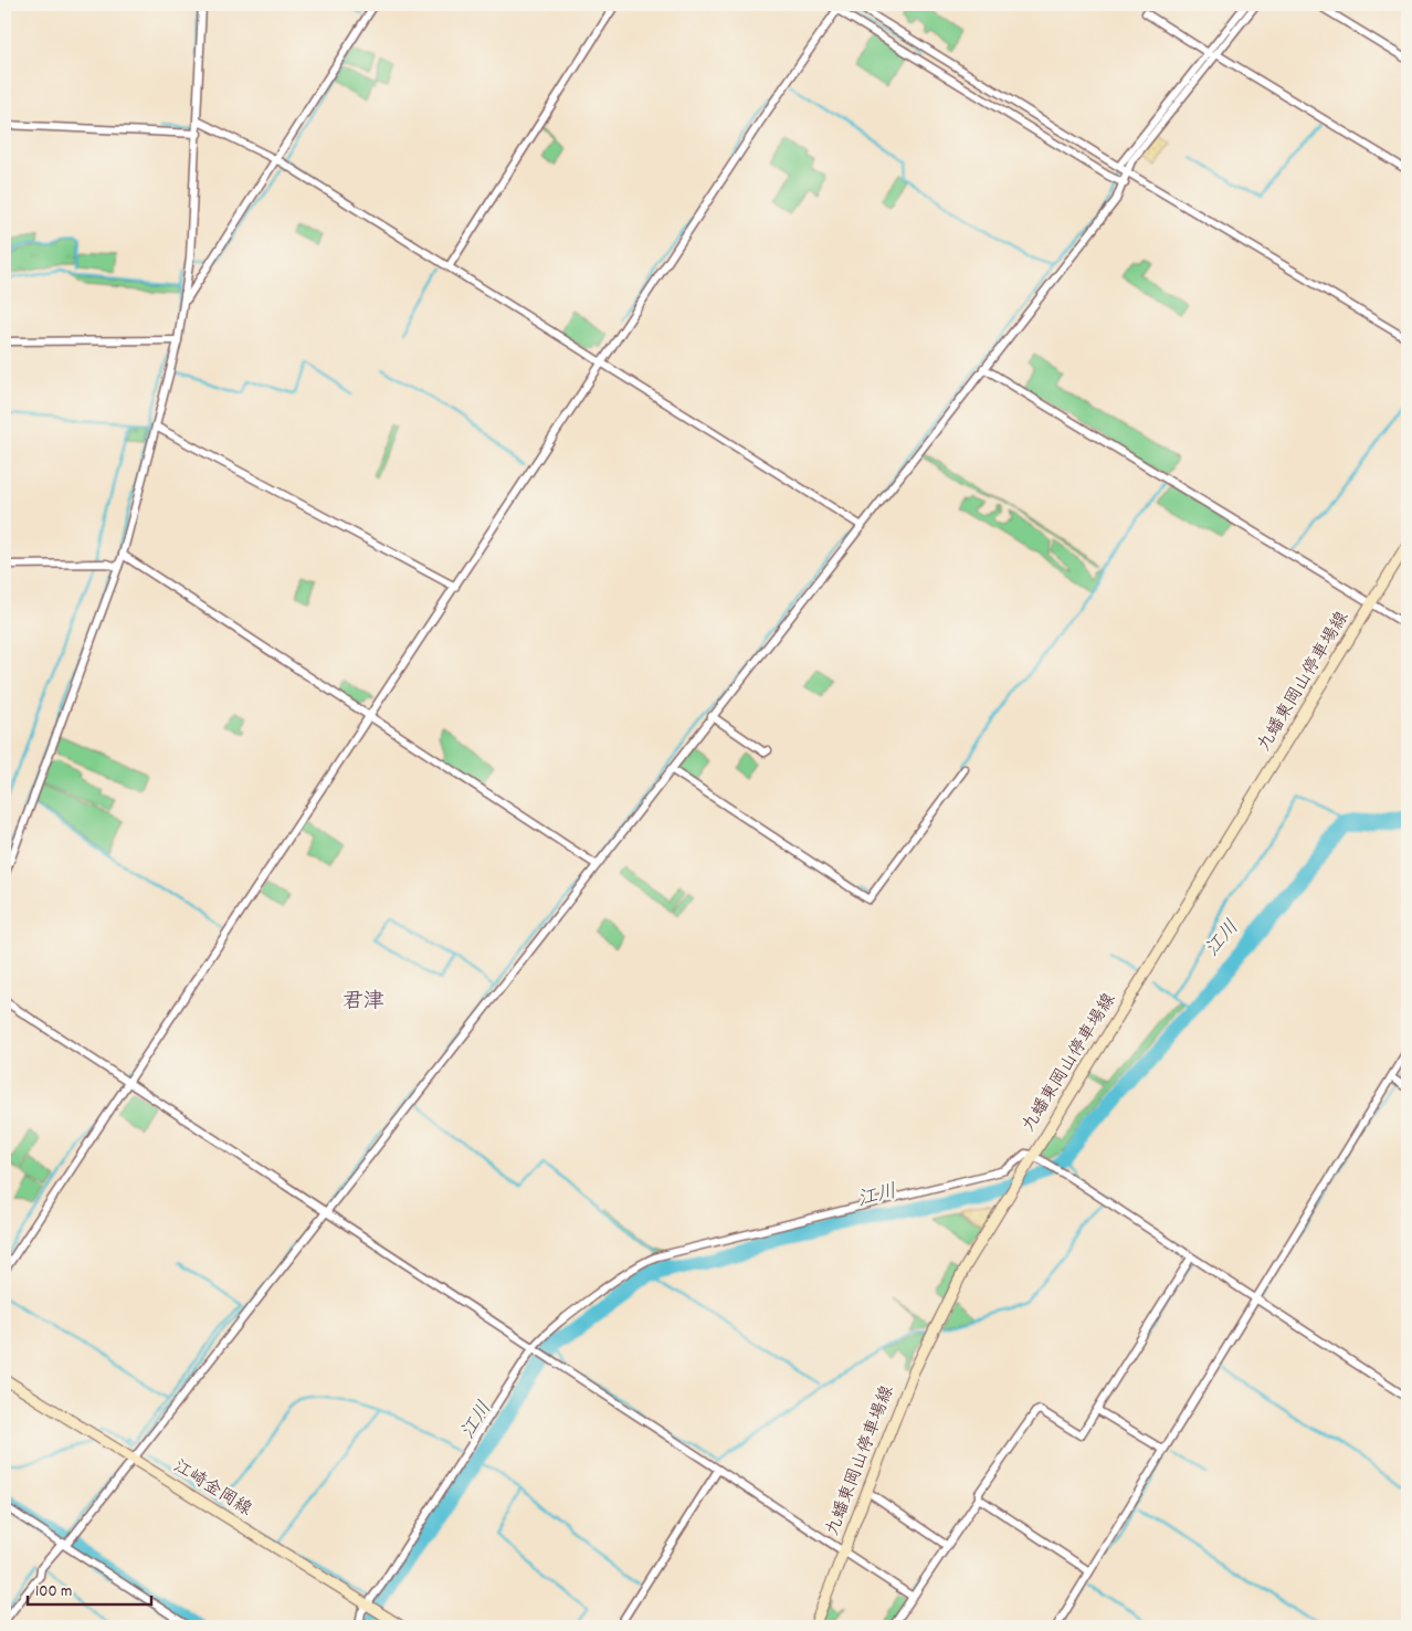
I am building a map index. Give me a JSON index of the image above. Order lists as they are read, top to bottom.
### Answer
{
  "streets": {
    "main road": ["九蟠東岡山停車場線", "江崎金岡線"]
  },
  "districts": ["君津"],
  "water": ["江川"],
  "scale_bar": "100 m"
}
